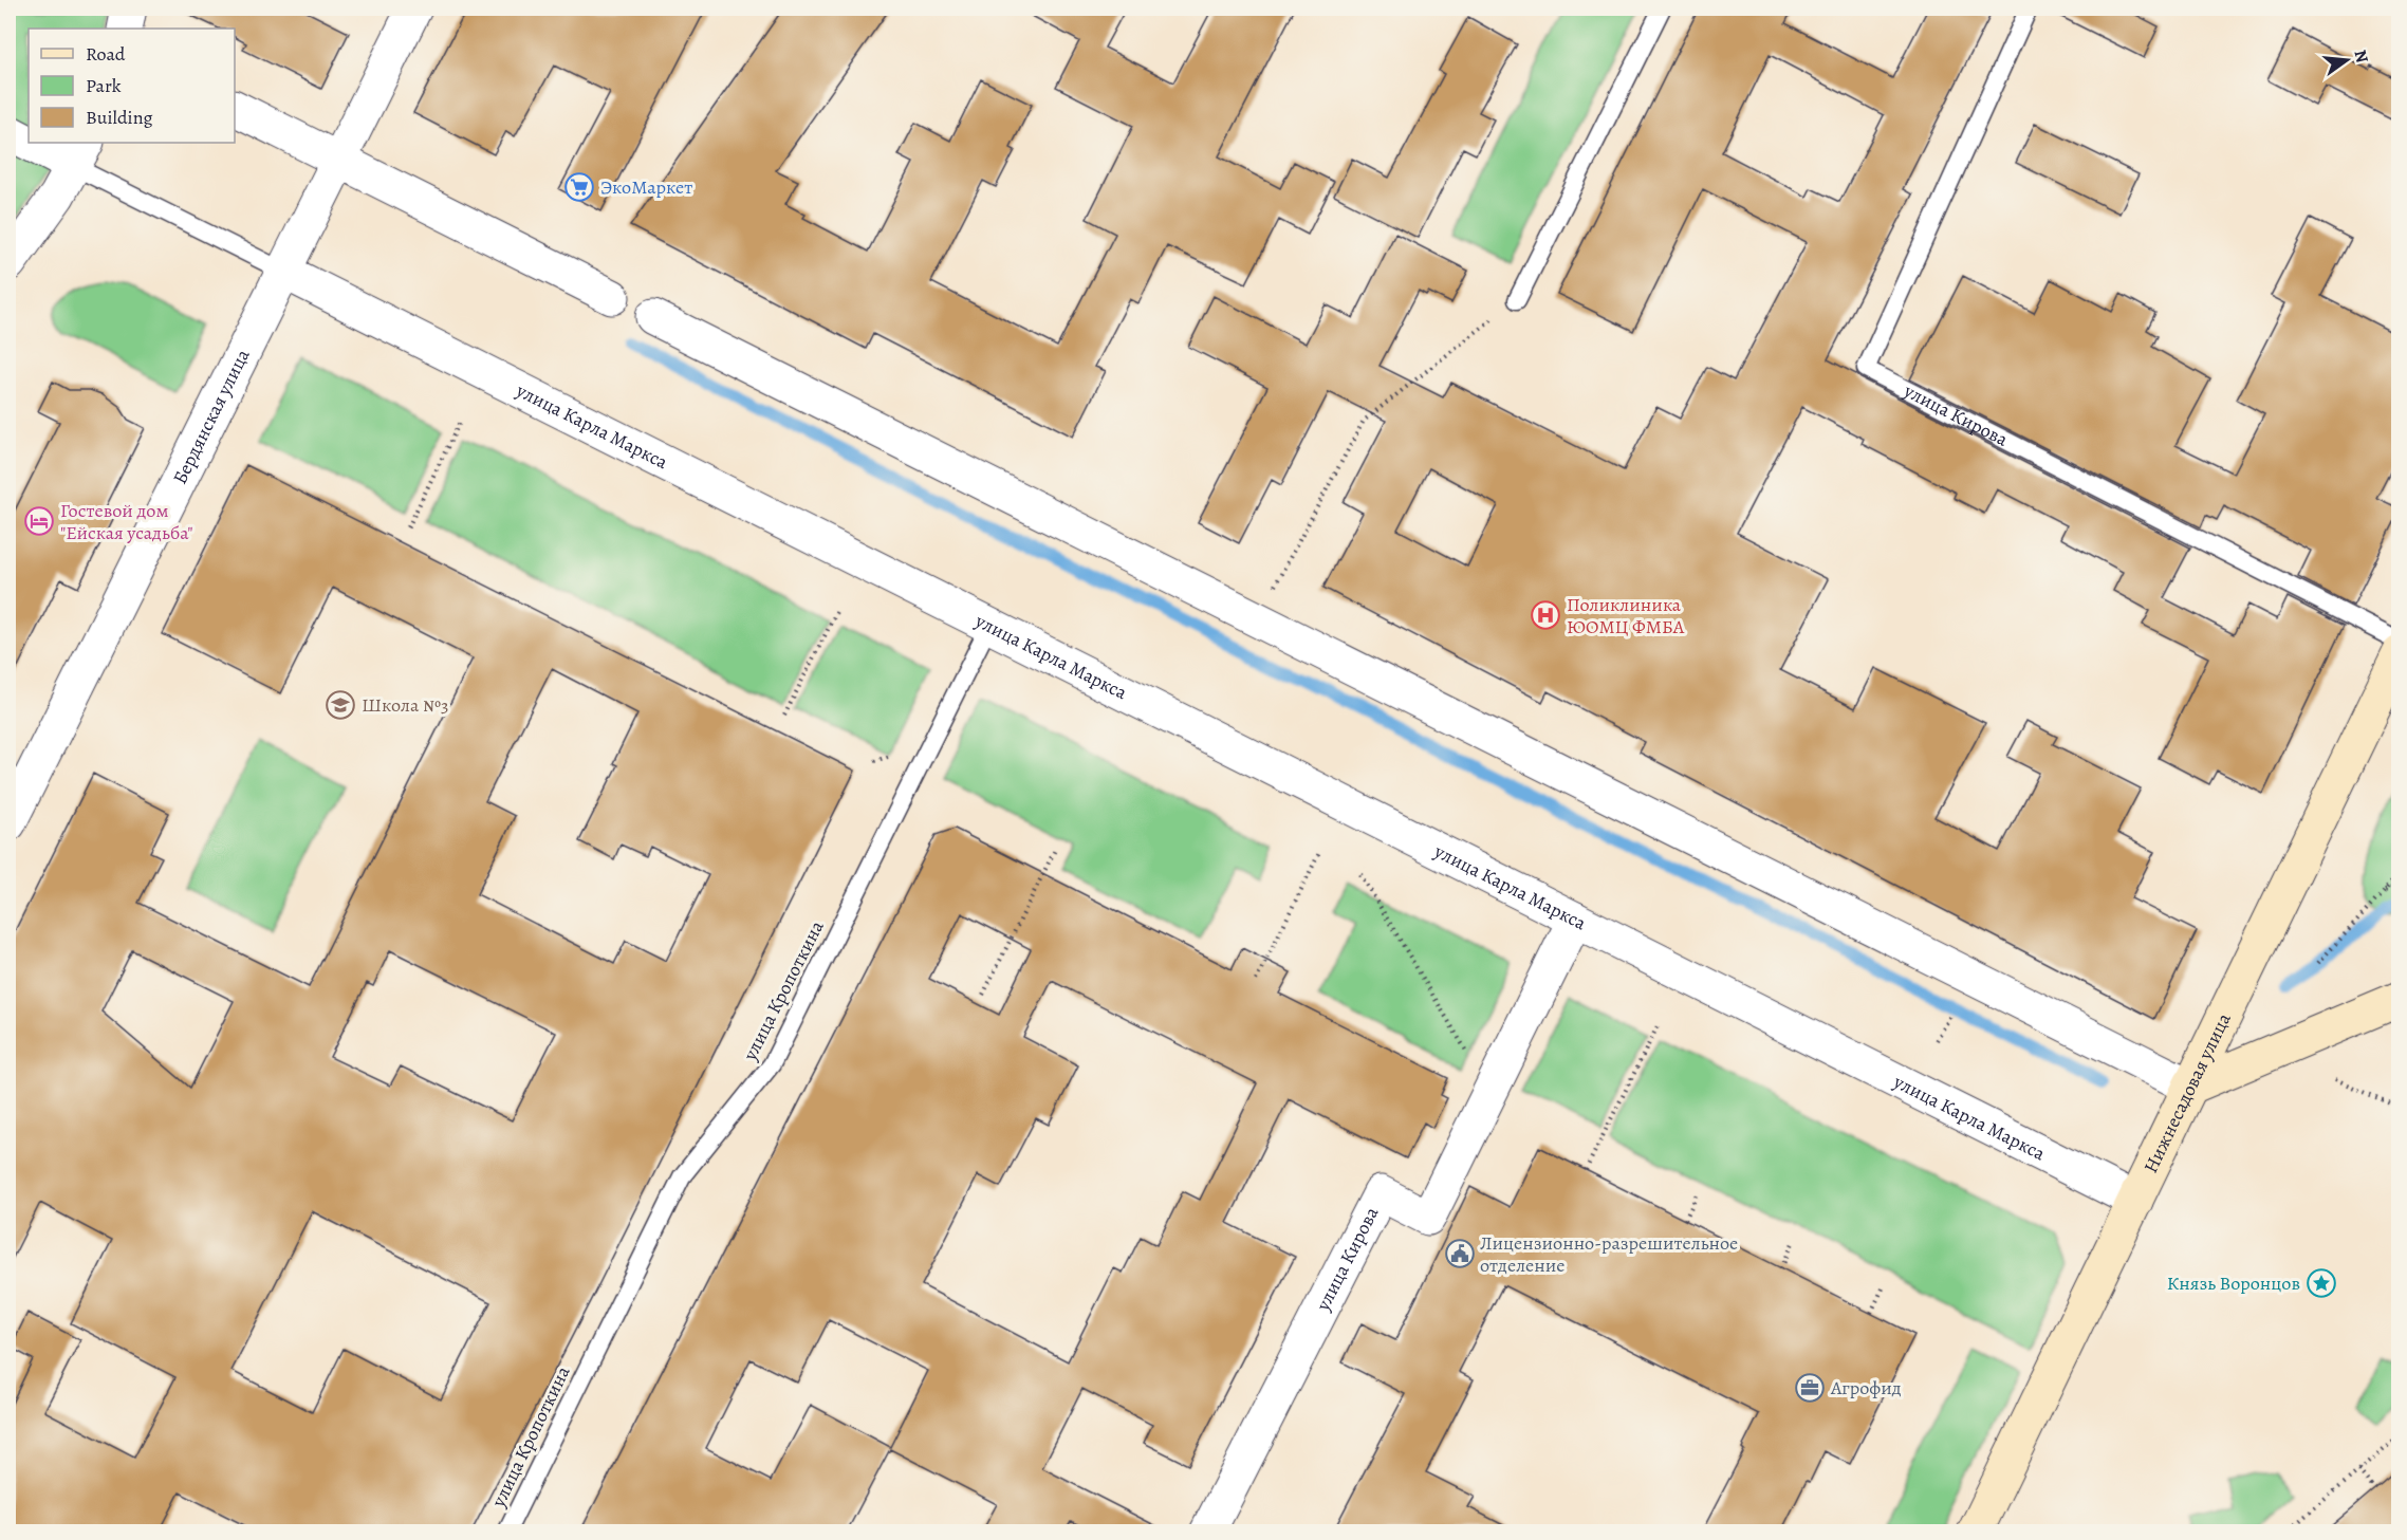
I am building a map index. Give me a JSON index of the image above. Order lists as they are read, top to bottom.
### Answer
{
  "streets": {
    "street": [
      "улица Кирова",
      "Бердянская улица",
      "улица Карла Маркса",
      "Нижнесадовая улица"
    ],
    "lane": ["улица Кропоткина"]
  },
  "crossings": [
    ["улица Кирова", "улица Карла Маркса"],
    ["Бердянская улица", "улица Карла Маркса"],
    ["улица Карла Маркса", "улица Кропоткина"],
    ["улица Карла Маркса", "Нижнесадовая улица"]
  ],
  "places": {
    "supermarket": ["ЭкоМаркет"],
    "hotel": ["Гостевой дом \"Ейская усадьба\""],
    "hospital": ["Поликлиника ЮОМЦ ФМБА"],
    "school or university": ["Школа №3"],
    "public building": ["Лицензионно-разрешительное отделение"],
    "place": ["Князь Воронцов"],
    "office": ["Агрофид"]
  },
  "legend": ["Road", "Park", "Building"],
  "north": "right"
}
